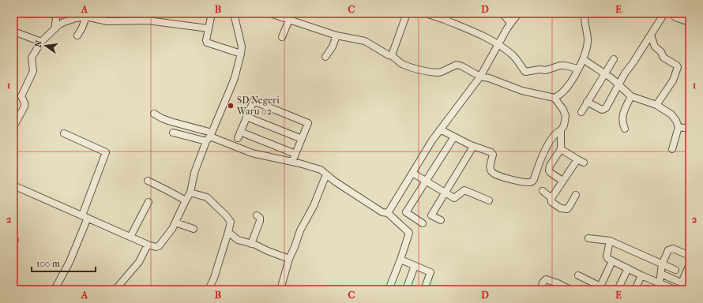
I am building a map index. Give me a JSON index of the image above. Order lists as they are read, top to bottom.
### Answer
{
  "places": ["SD Negeri Waru 02"],
  "scale_bar": "100 m",
  "north": "left",
  "grid": {
    "columns": [
      "A",
      "B",
      "C",
      "D",
      "E"
    ],
    "rows": ["1", "2"]
  }
}
